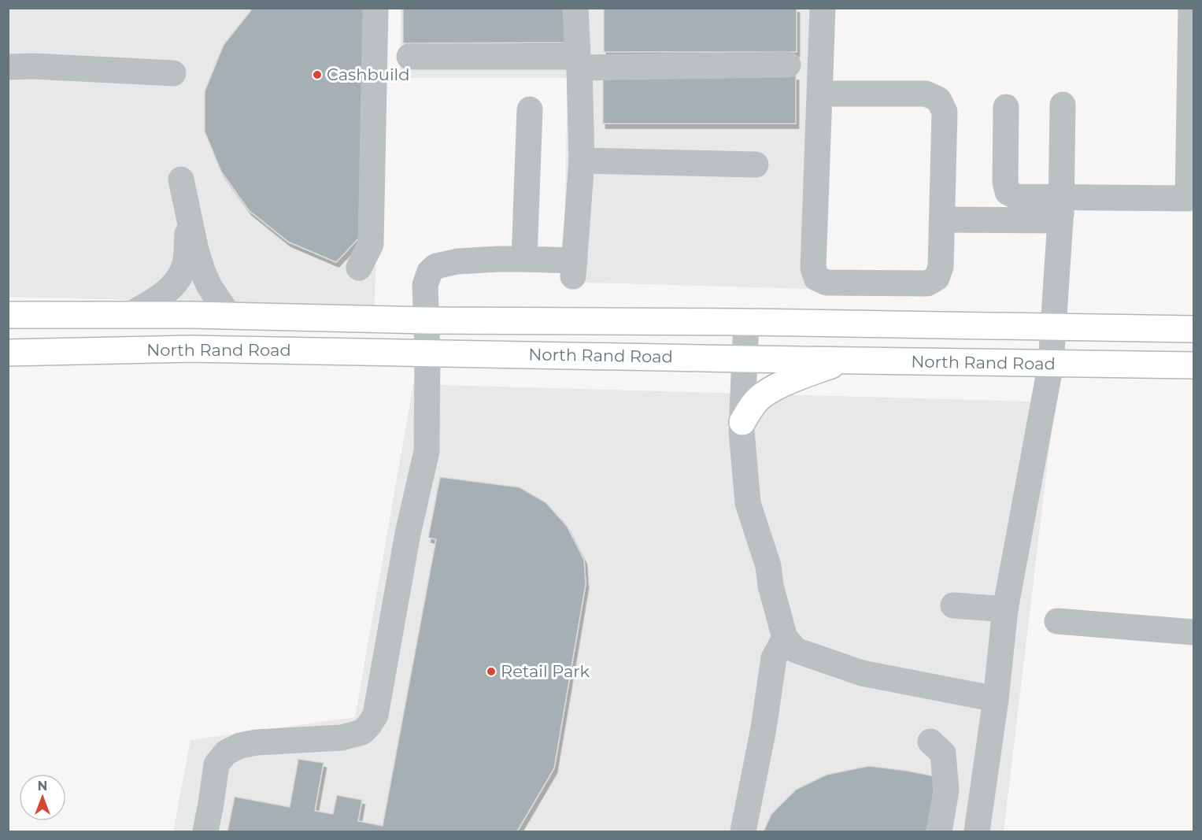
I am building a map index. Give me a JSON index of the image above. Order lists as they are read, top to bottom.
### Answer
{
  "streets": {
    "main road": ["North Rand Road"]
  },
  "places": ["Cashbuild", "Retail Park"],
  "north": "top"
}
